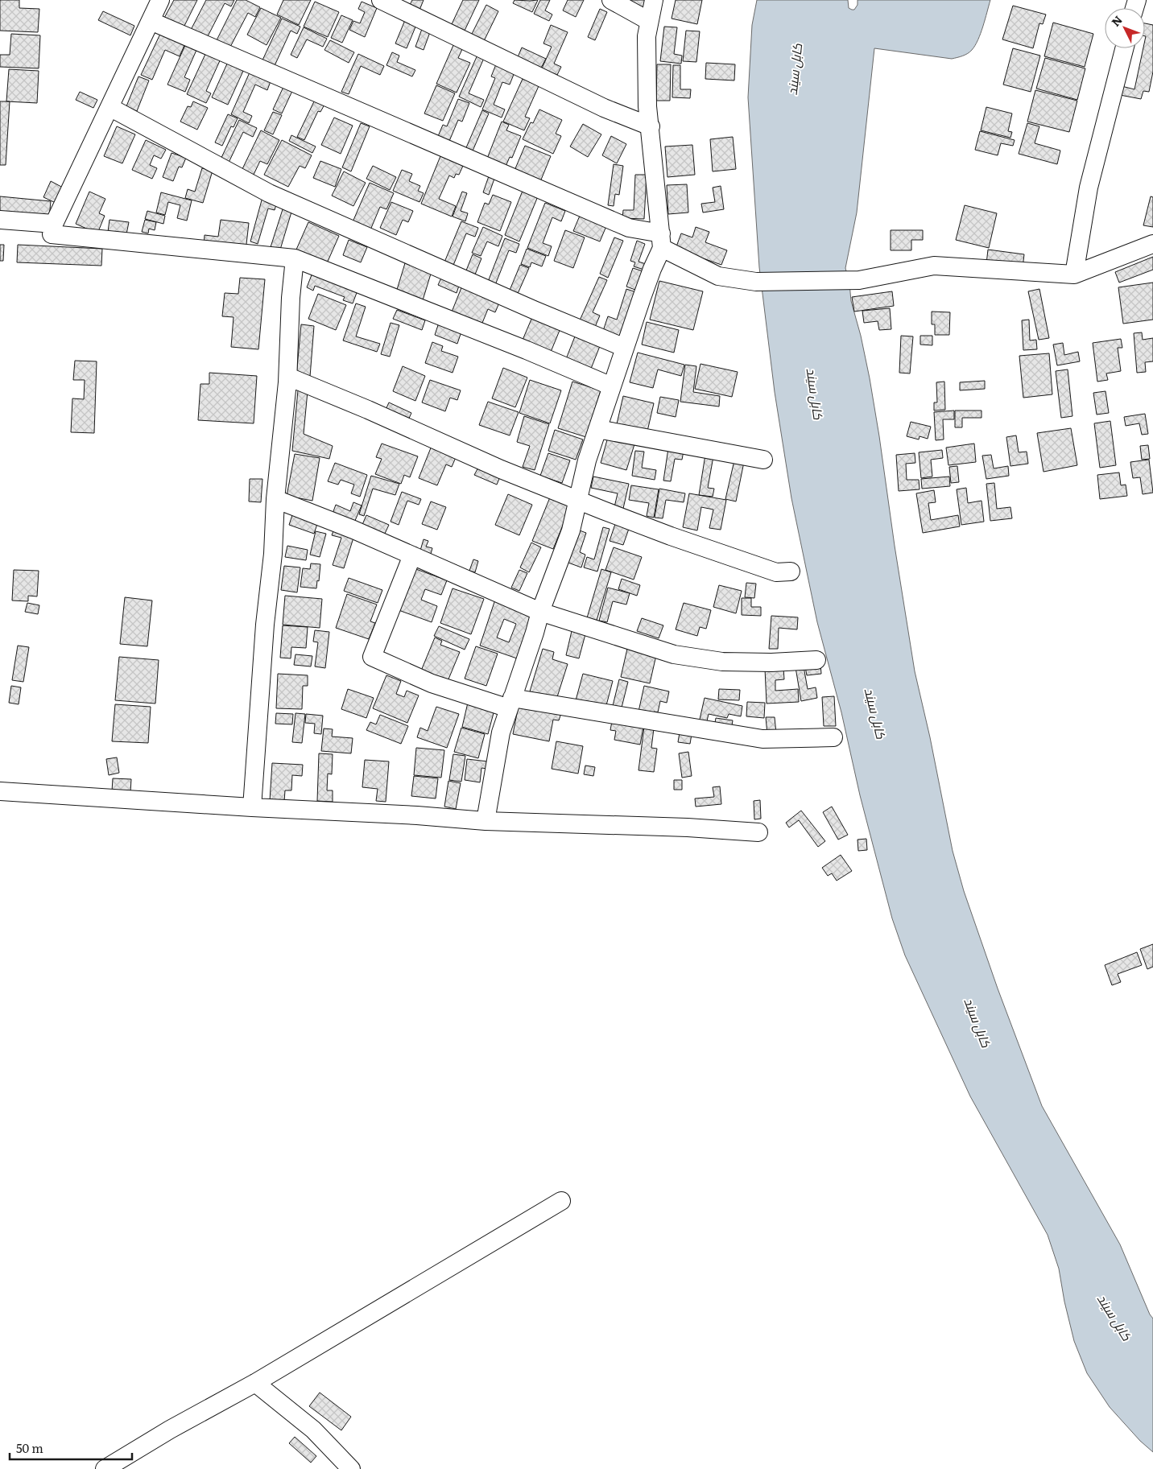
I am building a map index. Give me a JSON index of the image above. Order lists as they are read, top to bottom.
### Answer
{
  "water": ["کابل سيند"],
  "scale_bar": "50 m",
  "north": "top left"
}
